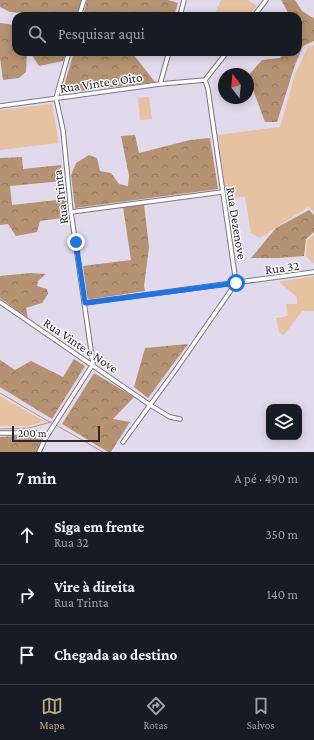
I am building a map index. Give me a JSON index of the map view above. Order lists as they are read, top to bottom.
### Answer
{
  "streets": {
    "street": [
      "Rua Vinte e Oito",
      "Rua Trinta",
      "Rua Dezenove",
      "Rua 32",
      "Rua Vinte e Nove"
    ]
  },
  "crossings": [
    ["Rua Vinte e Oito", "Rua Trinta"],
    ["Rua Vinte e Oito", "Rua Dezenove"],
    ["Rua Trinta", "Rua 32"],
    ["Rua Trinta", "Rua Vinte e Nove"],
    ["Rua Dezenove", "Rua 32"]
  ],
  "scale_bar": "200 m",
  "north": "top",
  "page": {
    "search": "Pesquisar aqui",
    "scale": "200 m",
    "heading": ["7 min", "A pé · 490 m"],
    "list": [
      ["Siga em frente", "Rua 32", "350 m"],
      ["Vire à direita", "Rua Trinta", "140 m"],
      "Chegada ao destino"
    ],
    "nav": ["Mapa", "Rotas", "Salvos"]
  }
}
